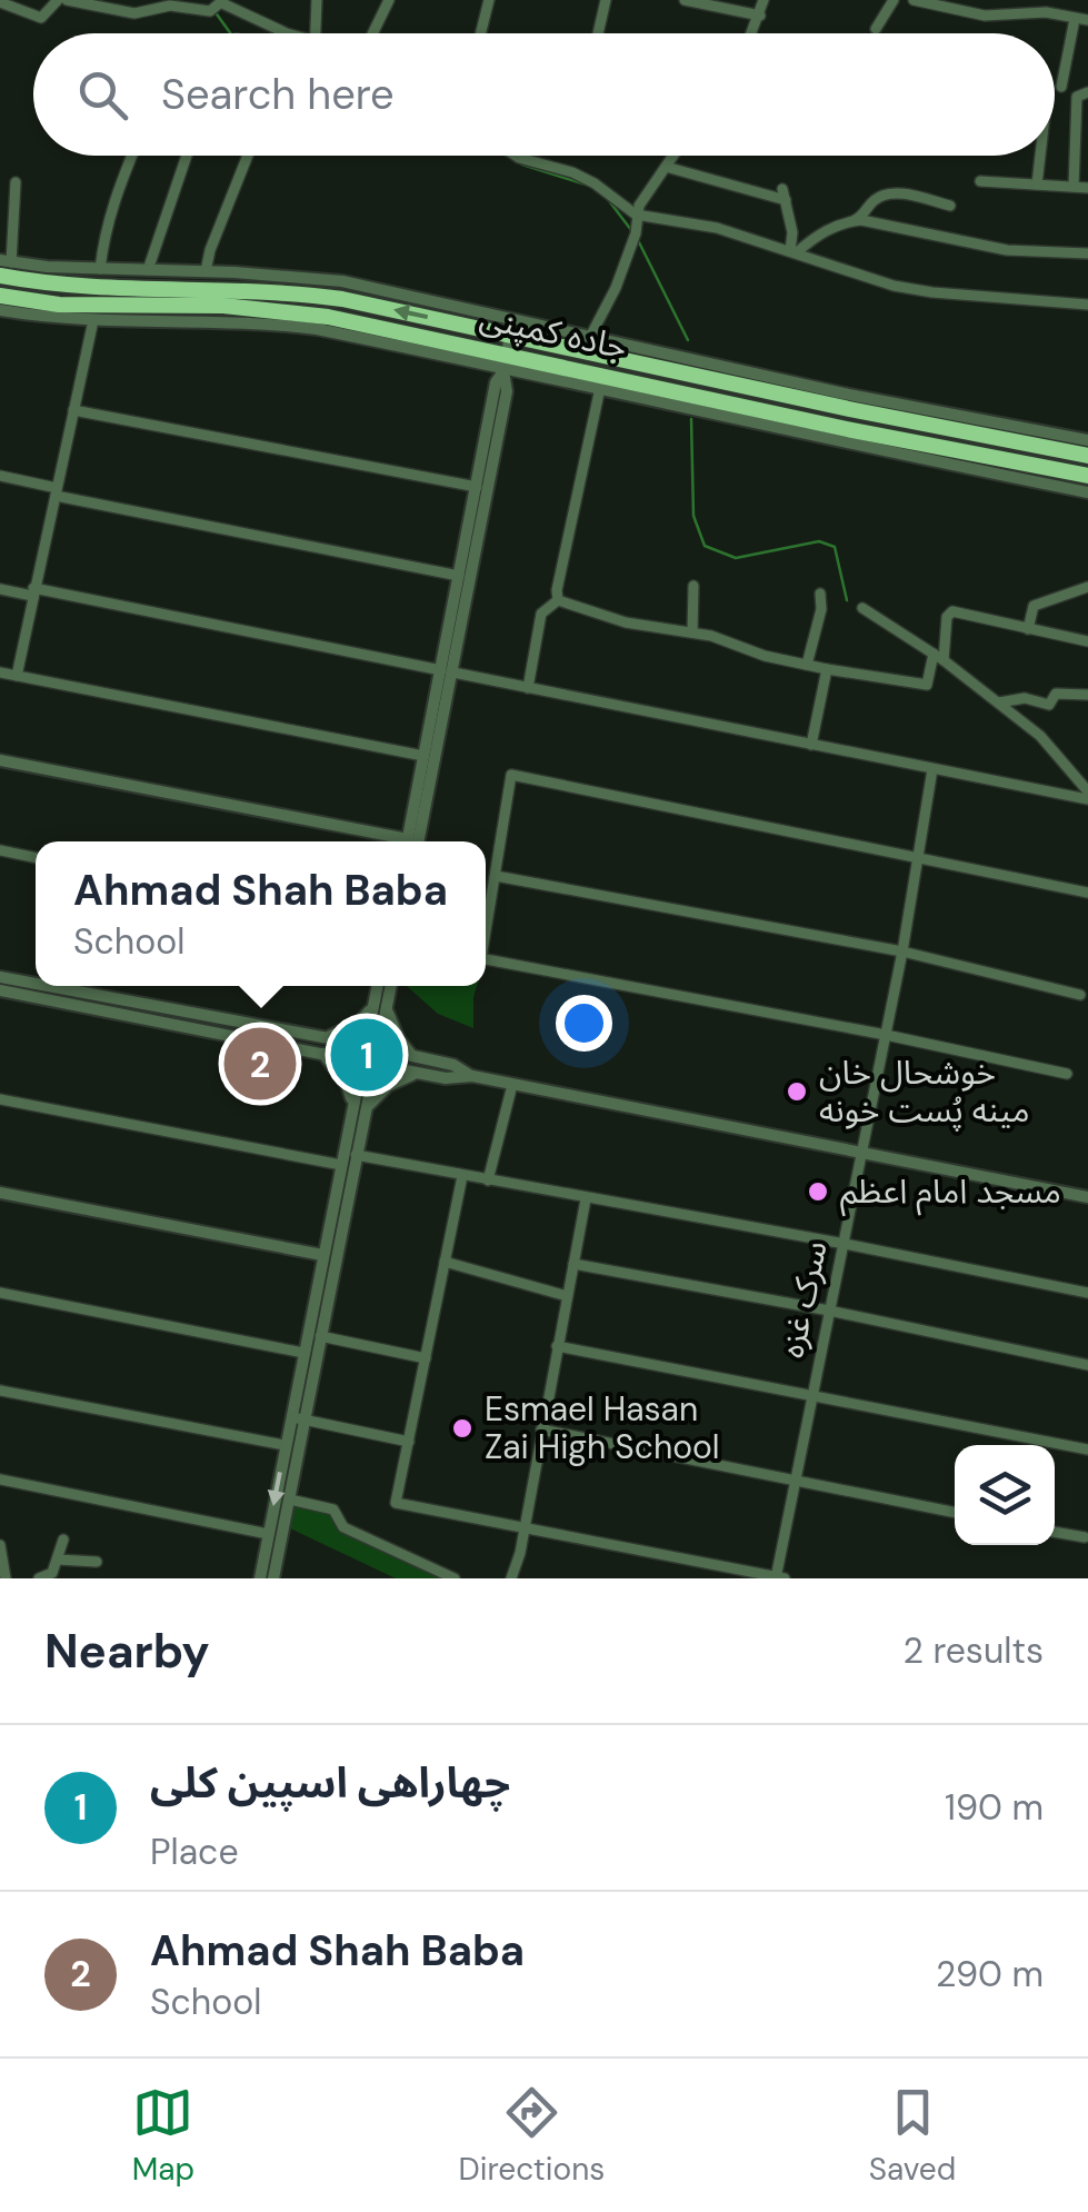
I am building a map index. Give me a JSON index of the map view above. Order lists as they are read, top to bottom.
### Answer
{
  "streets": {
    "highway": ["جاده کمپنی"],
    "street": ["سرک غزه"]
  },
  "places": ["خوشحال خان مینه پُست خونه", "مسجد امام اعظم", "Esmael Hasan Zai High School"],
  "page": {
    "search": "Search here",
    "popup": ["Ahmad Shah Baba", "School"],
    "pins": ["1", "2"],
    "heading": ["Nearby", "2 results"],
    "list": [
      {
        "mark": "1",
        "name": "چهاراهی اسپین کلی",
        "note": "Place",
        "value": "190 m"
      },
      {
        "mark": "2",
        "name": "Ahmad Shah Baba",
        "note": "School",
        "value": "290 m"
      }
    ],
    "nav": ["Map", "Directions", "Saved"]
  }
}
